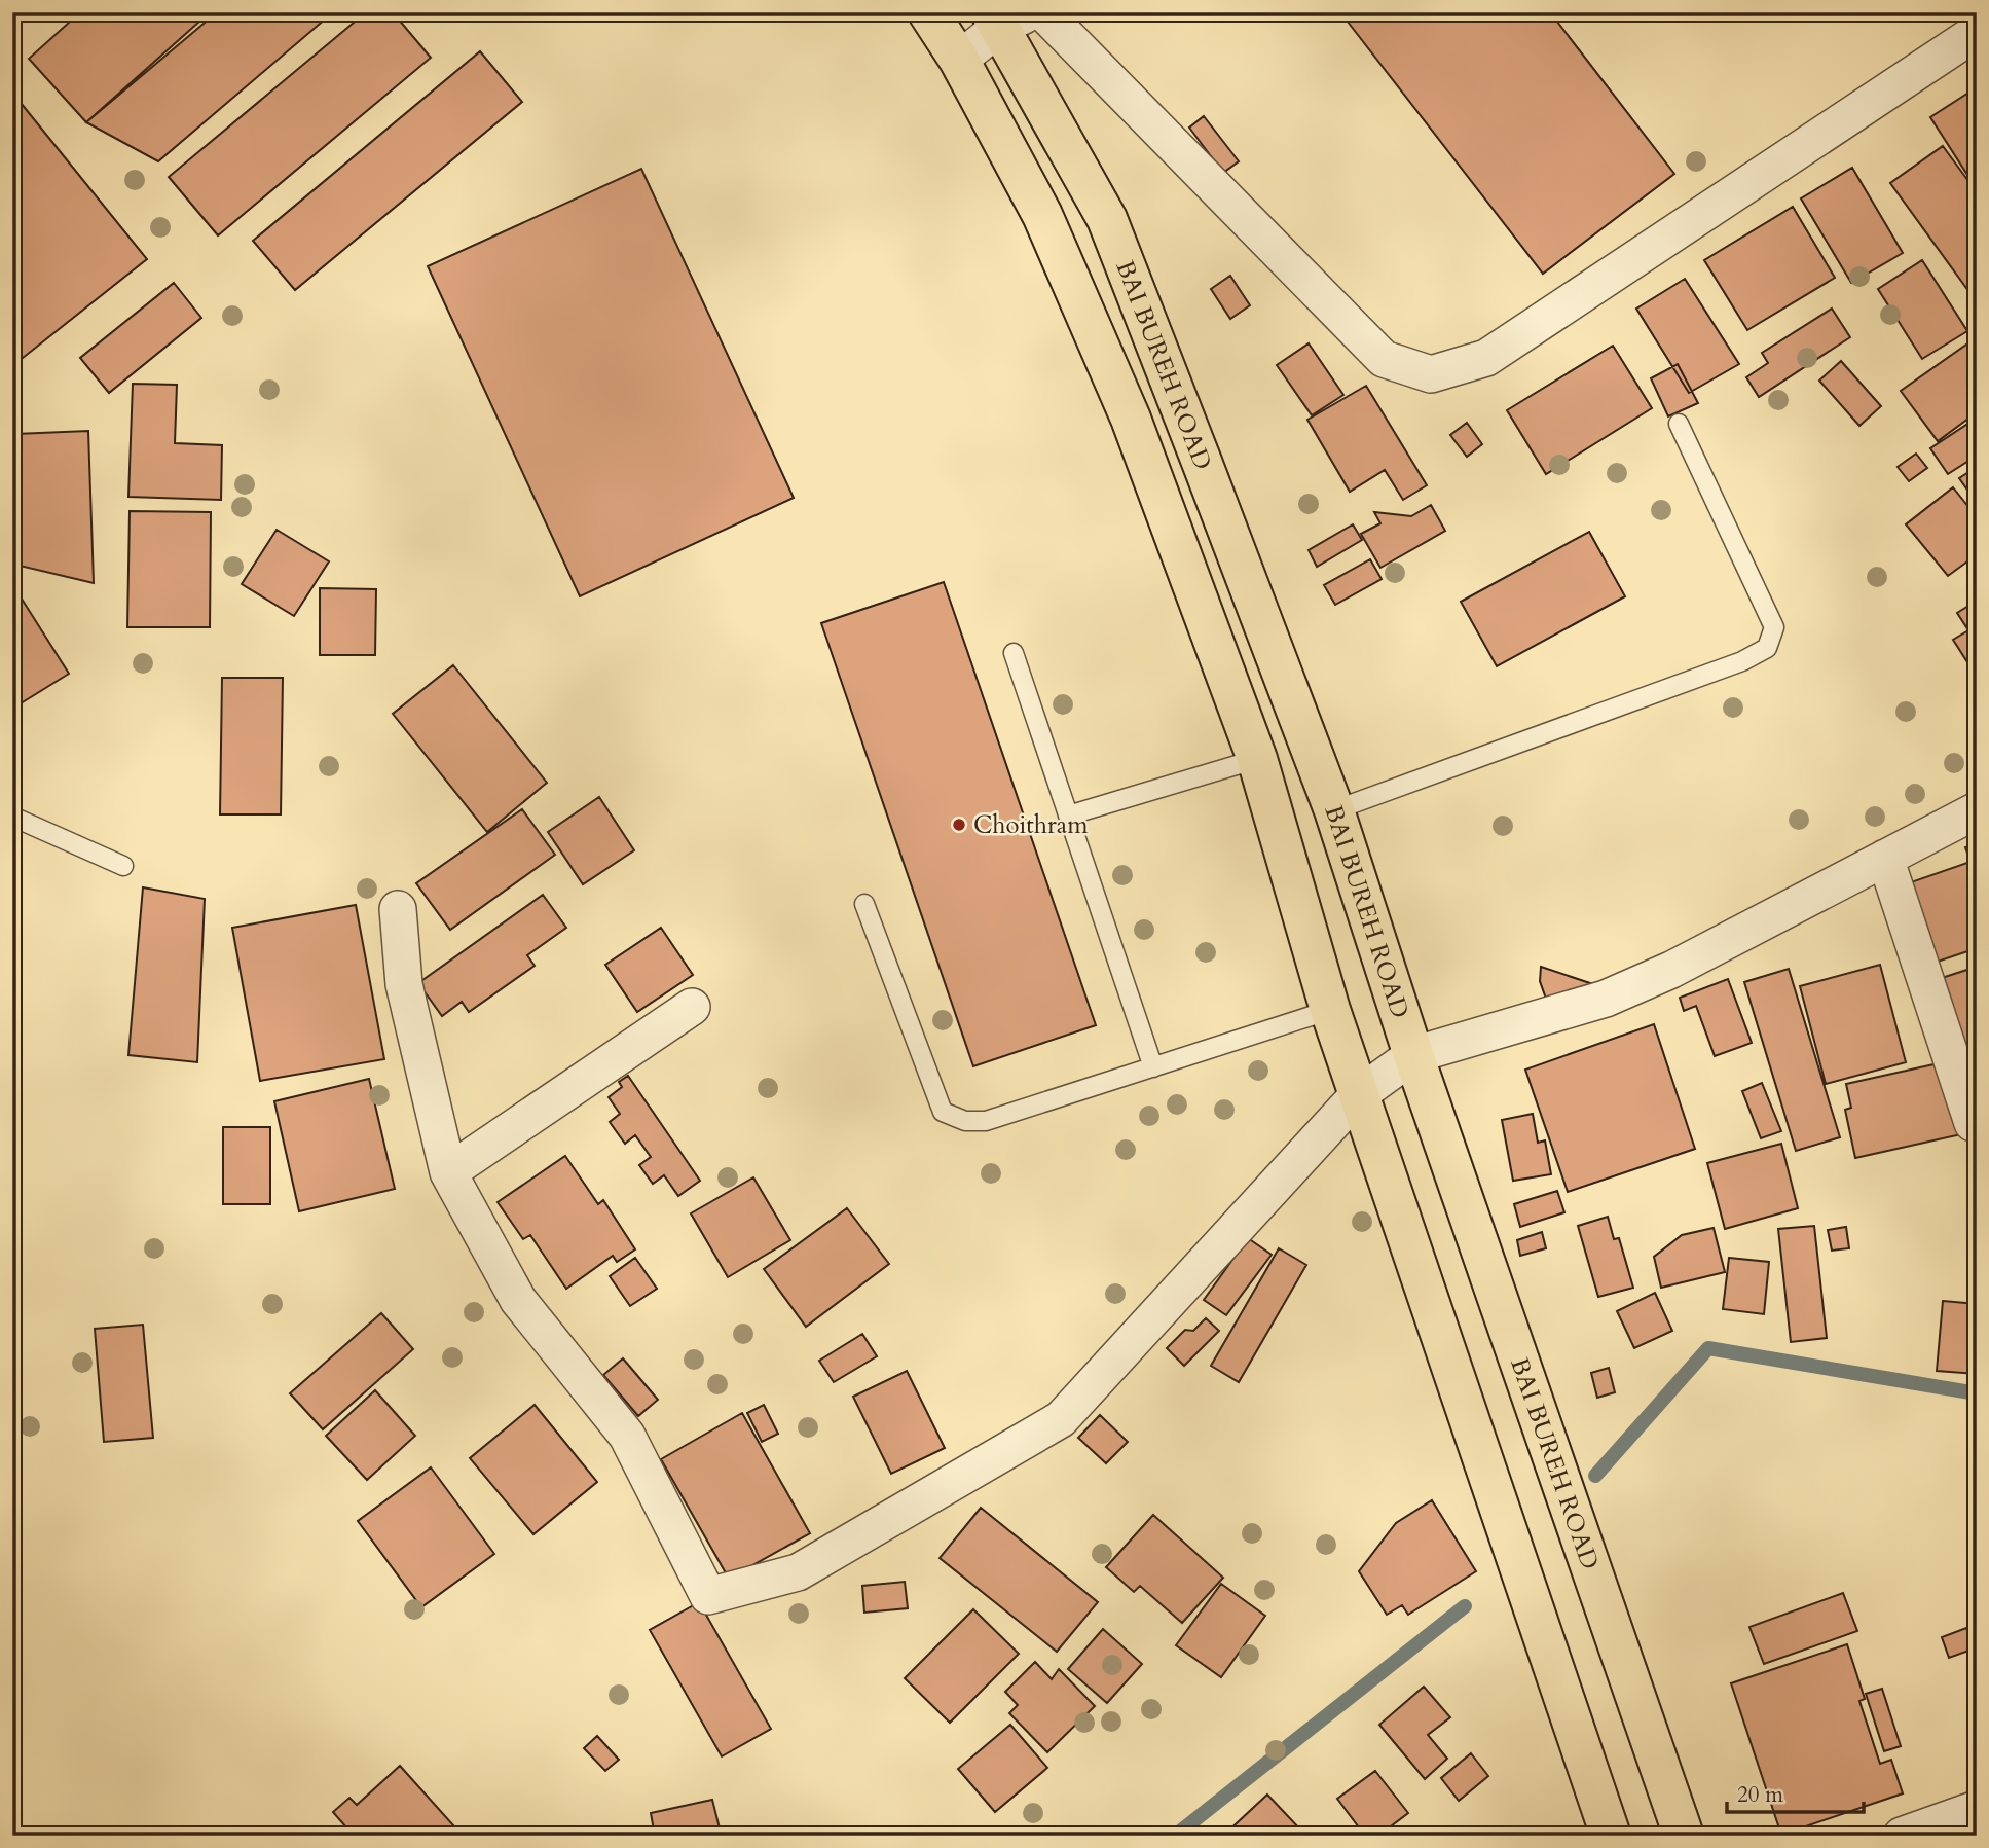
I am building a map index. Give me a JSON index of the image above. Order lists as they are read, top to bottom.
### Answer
{
  "streets": {
    "highway": ["BAI BUREH ROAD"]
  },
  "places": ["Choithram"],
  "scale_bar": "20 m"
}
